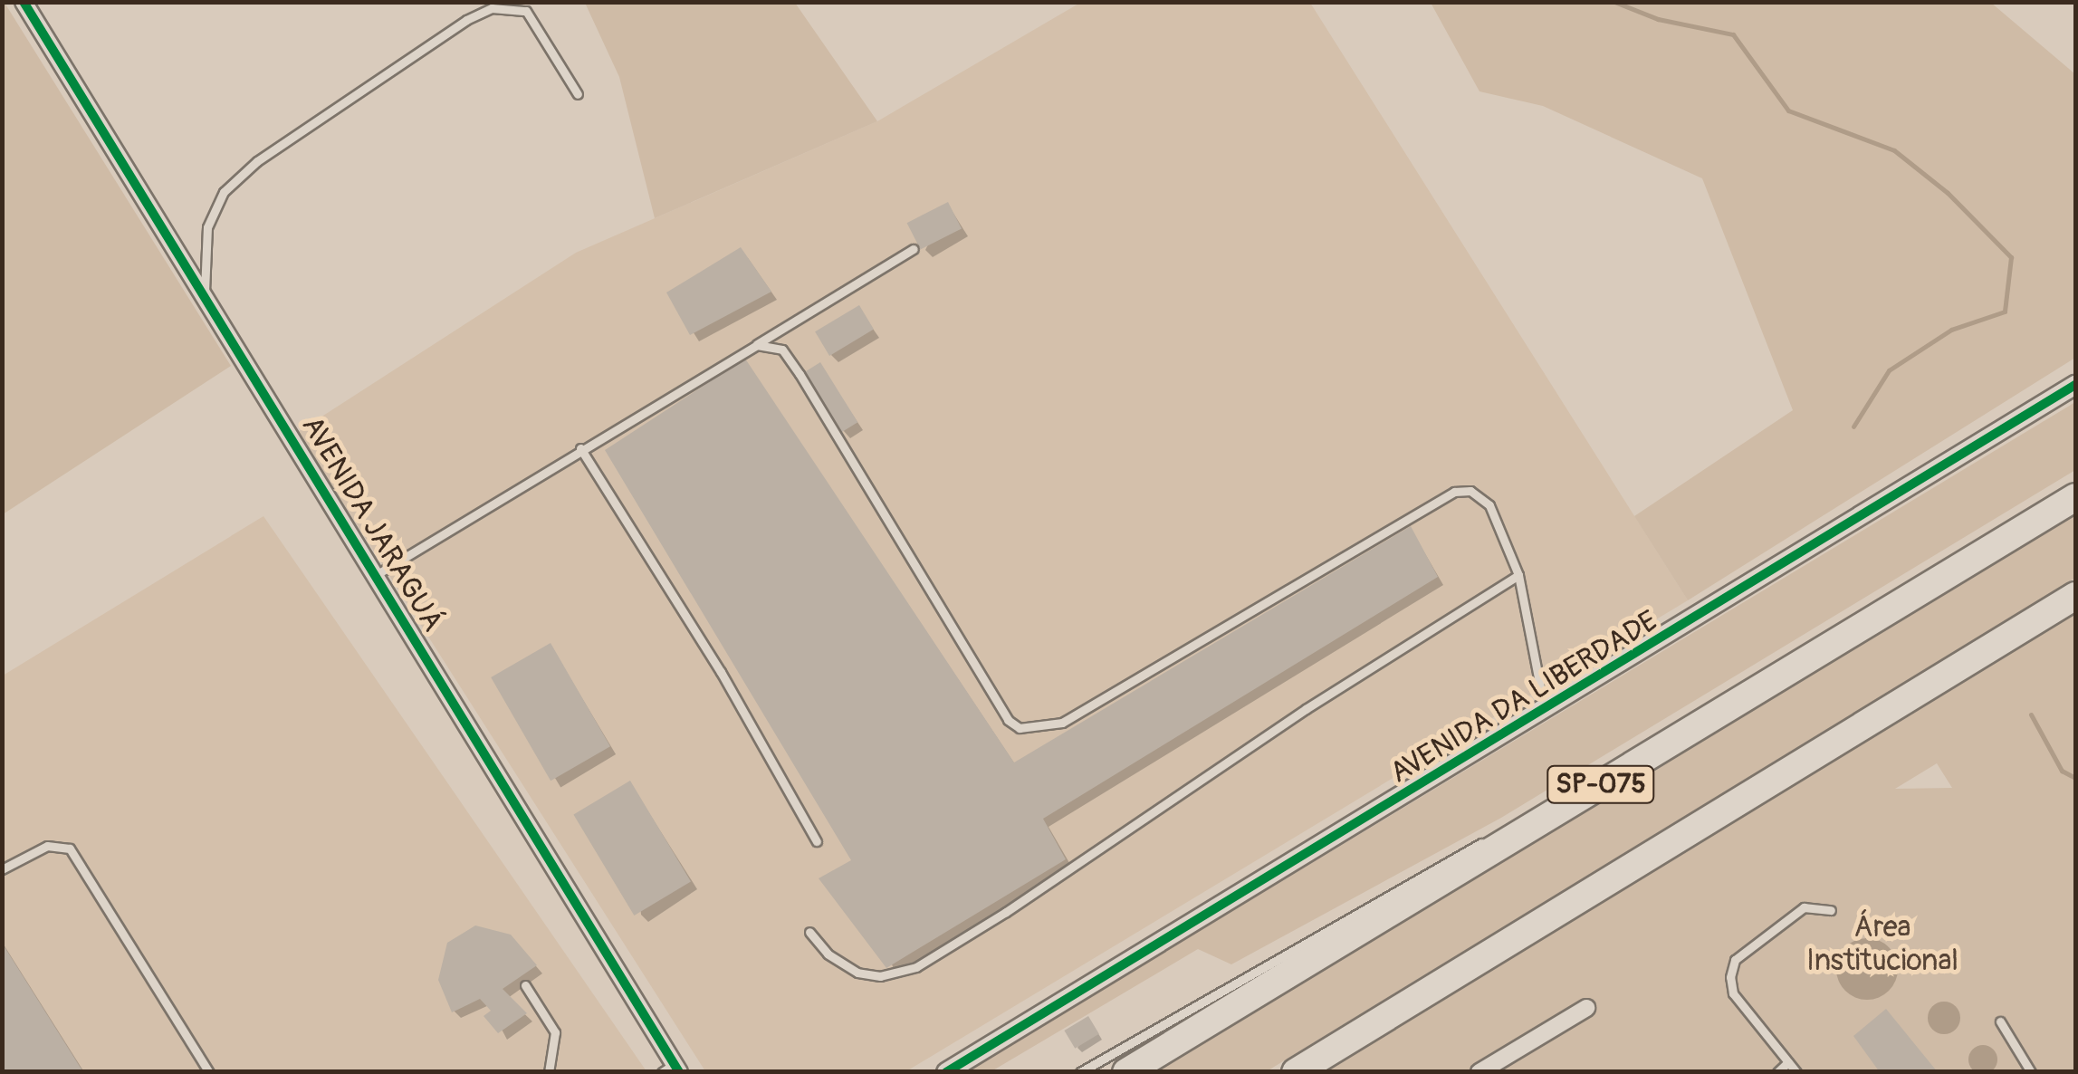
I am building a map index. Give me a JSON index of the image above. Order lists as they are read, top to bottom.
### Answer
{
  "streets": {
    "highway": ["SP-075"],
    "street": ["AVENIDA JARAGUÁ", "AVENIDA DA LIBERDADE"]
  },
  "parks": ["Área Institucional"]
}
